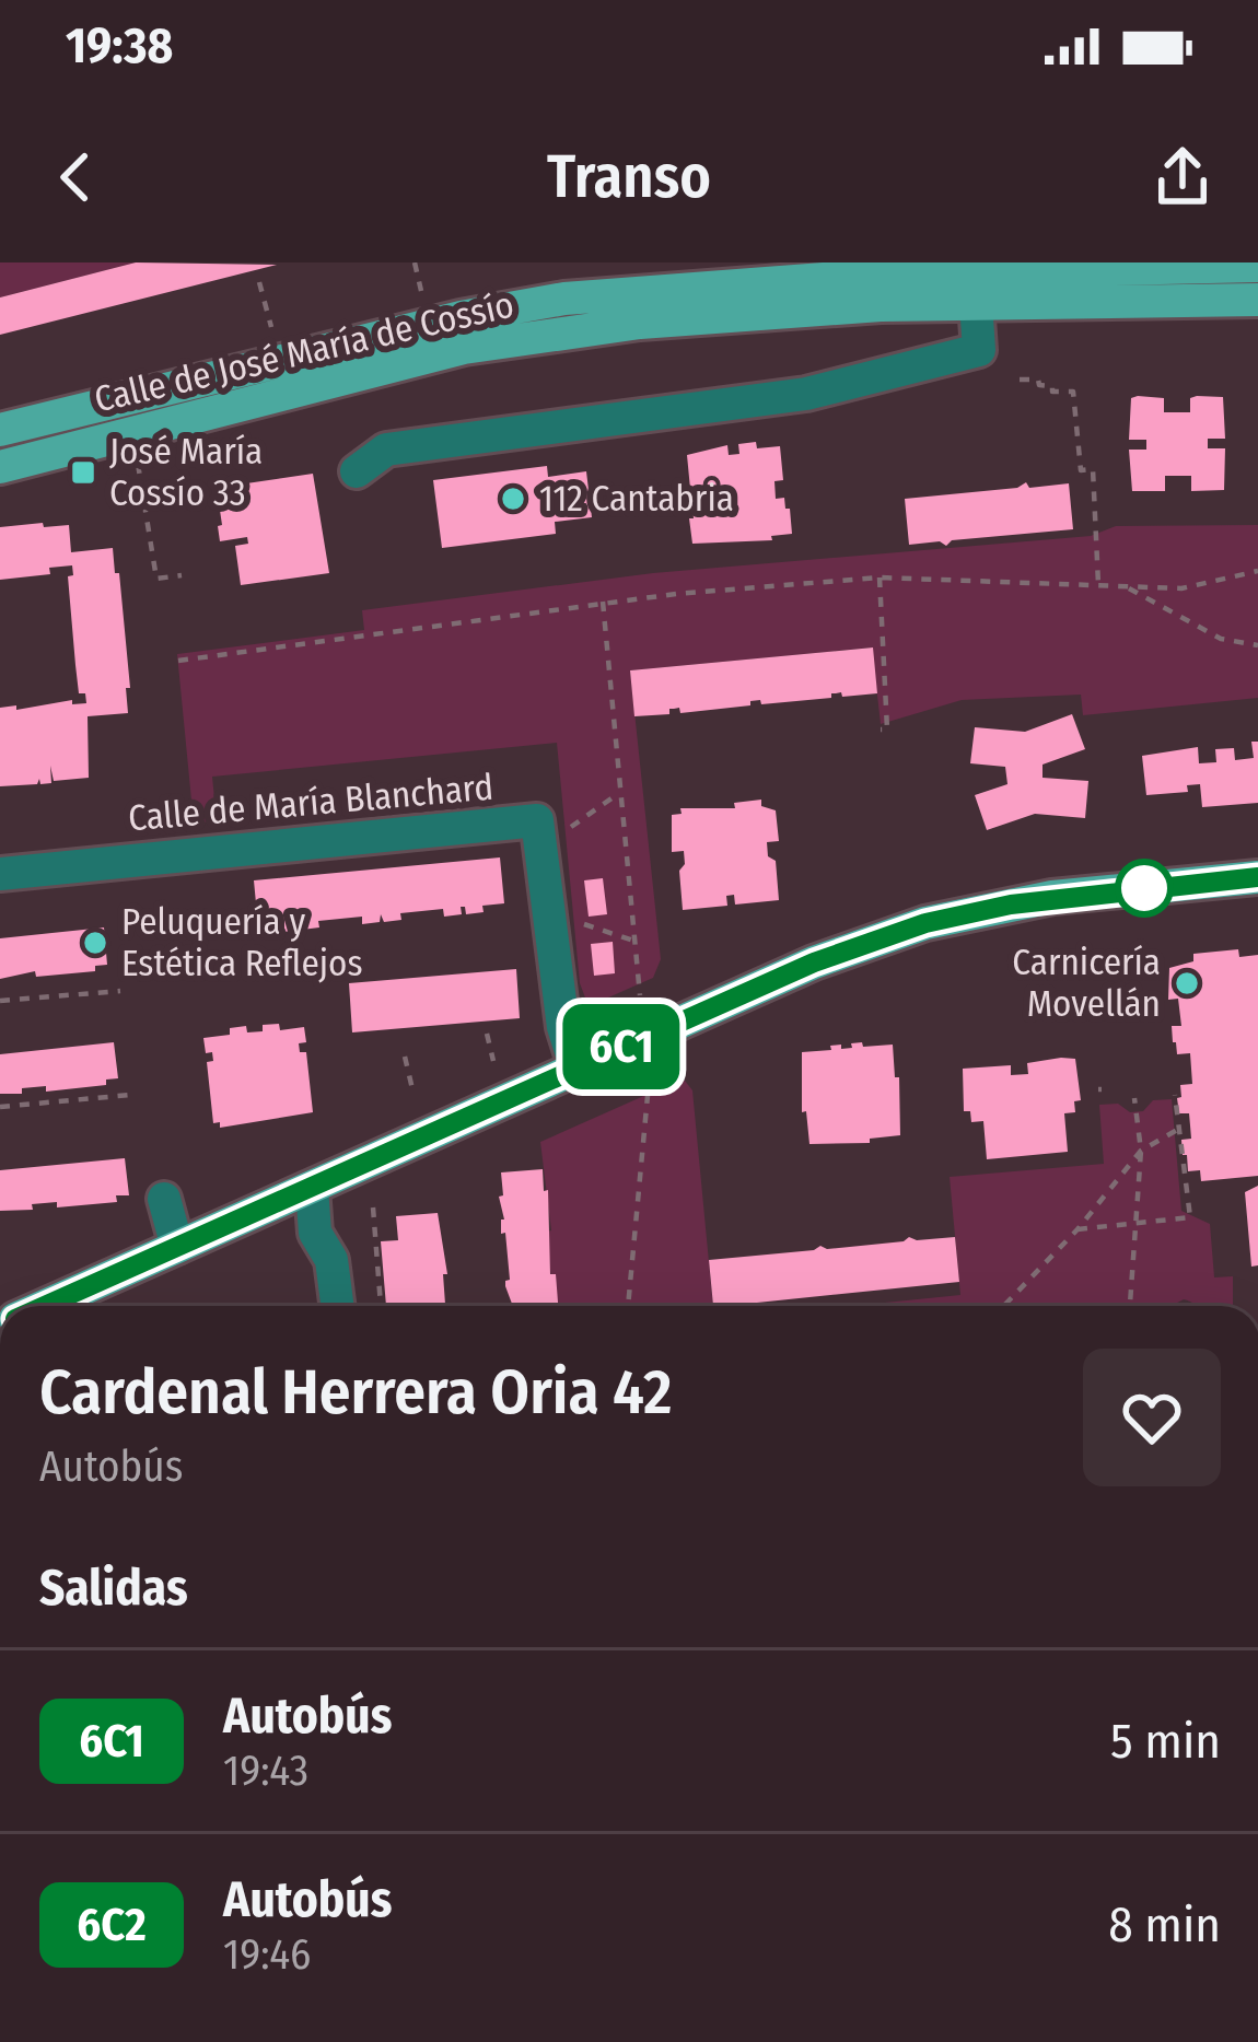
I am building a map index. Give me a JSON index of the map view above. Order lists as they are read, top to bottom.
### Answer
{
  "streets": {
    "main road": ["Calle de José María de Cossío"],
    "street": ["Calle de María Blanchard"]
  },
  "places": {
    "transit": ["José María Cossío 33"],
    "other": ["112 Cantabria", "Peluquería y Estética Reflejos", "Carnicería Movellán"]
  },
  "lines": ["bus line 6C1"],
  "page": {
    "status": "19:38",
    "header": "Transo",
    "on_map": "6C1",
    "heading": [
      ["Cardenal Herrera Oria 42", "Autobús"],
      "Salidas"
    ],
    "list": [
      {
        "mark": "6C1",
        "name": "Autobús",
        "note": "19:43",
        "value": "5 min"
      },
      {
        "mark": "6C2",
        "name": "Autobús",
        "note": "19:46",
        "value": "8 min"
      }
    ]
  }
}
